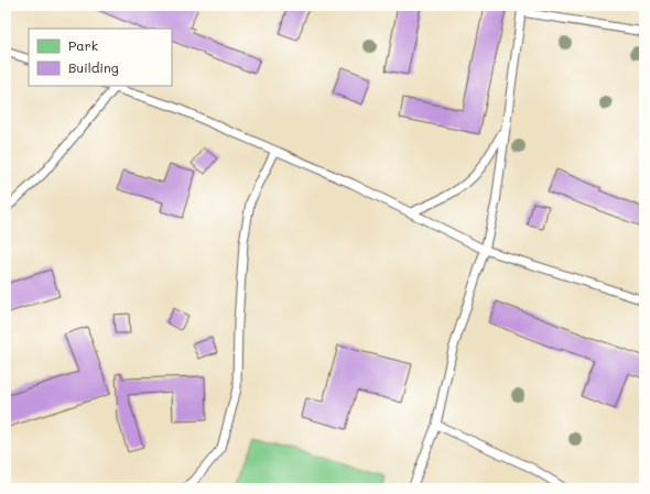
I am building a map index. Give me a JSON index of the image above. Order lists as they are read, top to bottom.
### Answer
{
  "legend": ["Park", "Building"]
}
